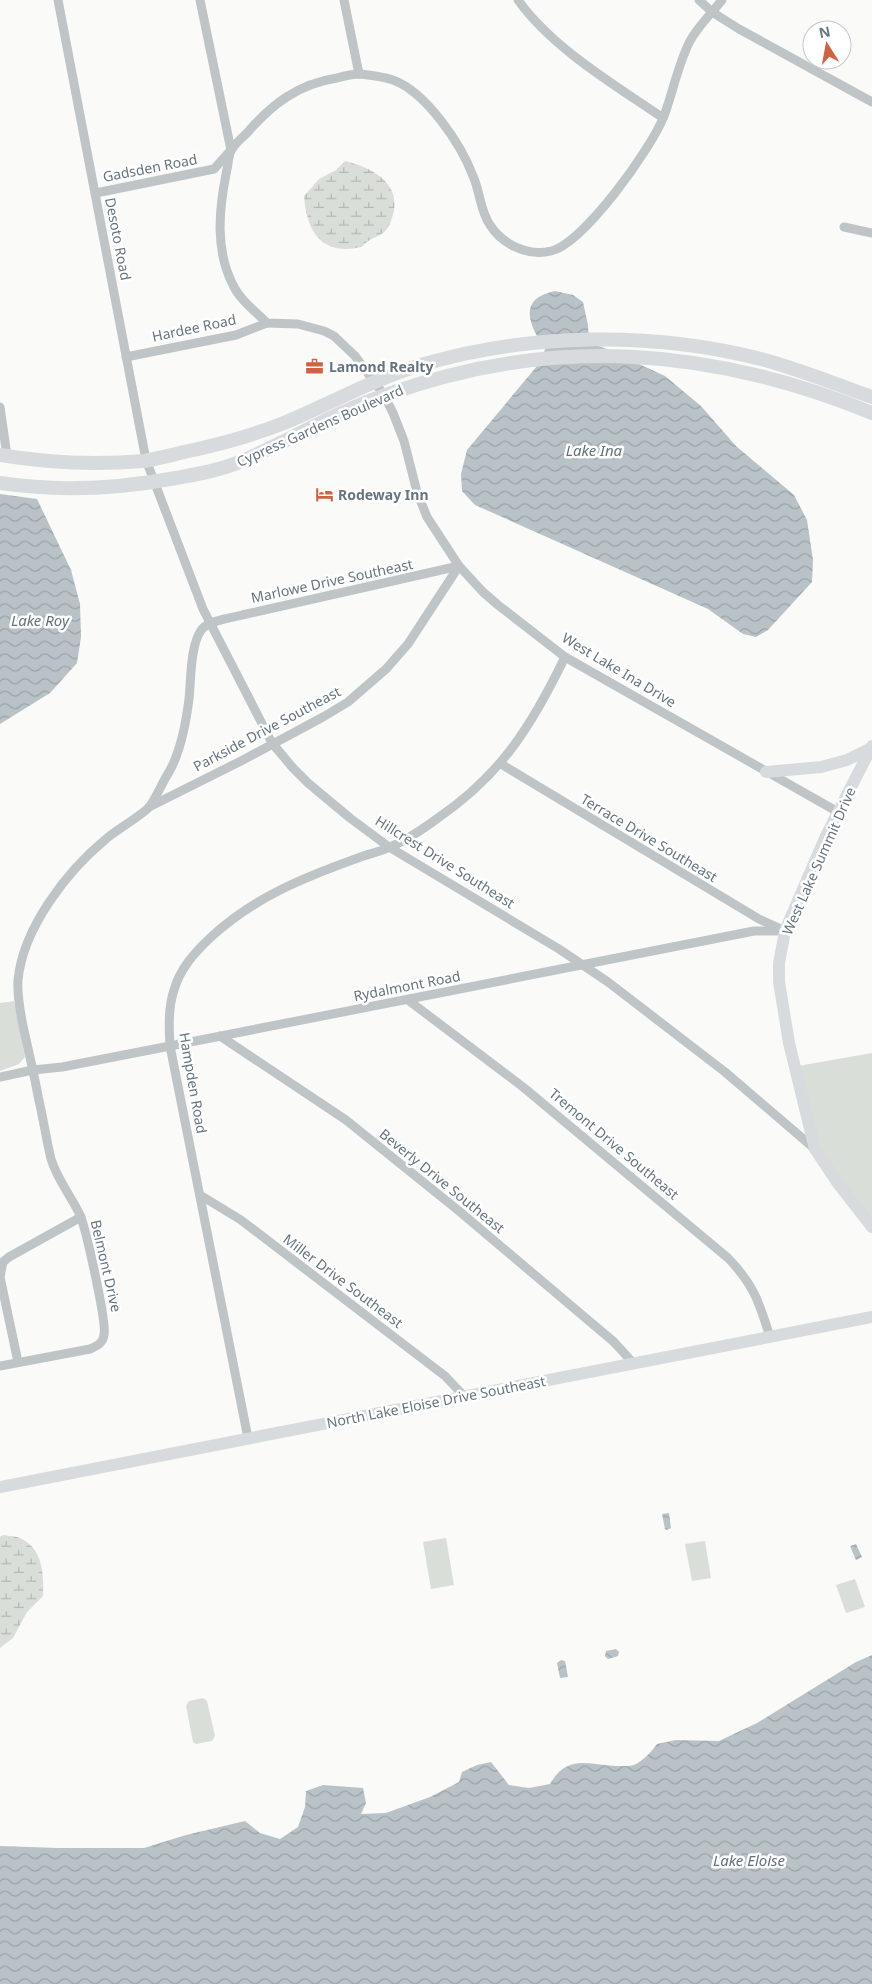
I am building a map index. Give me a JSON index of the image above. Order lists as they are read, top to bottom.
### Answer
{
  "streets": {
    "main road": ["Cypress Gardens Boulevard"],
    "street": [
      "Gadsden Road",
      "Desoto Road",
      "Hardee Road",
      "Marlowe Drive Southeast",
      "West Lake Ina Drive",
      "Parkside Drive Southeast",
      "Terrace Drive Southeast",
      "West Lake Summit Drive",
      "Hillcrest Drive Southeast",
      "Rydalmont Road",
      "Hampden Road",
      "Tremont Drive Southeast",
      "Beverly Drive Southeast",
      "Belmont Drive",
      "Miller Drive Southeast",
      "North Lake Eloise Drive Southeast"
    ]
  },
  "crossings": [
    ["Gadsden Road", "Desoto Road"],
    ["Desoto Road", "Hardee Road"],
    ["Desoto Road", "Cypress Gardens Boulevard"],
    ["Desoto Road", "Hillcrest Drive Southeast"],
    ["Hardee Road", "West Lake Ina Drive"],
    ["Cypress Gardens Boulevard", "West Lake Ina Drive"],
    ["Cypress Gardens Boulevard", "Hillcrest Drive Southeast"],
    ["Marlowe Drive Southeast", "West Lake Ina Drive"],
    ["Marlowe Drive Southeast", "Parkside Drive Southeast"],
    ["Marlowe Drive Southeast", "Hillcrest Drive Southeast"],
    ["West Lake Ina Drive", "Parkside Drive Southeast"],
    ["West Lake Ina Drive", "West Lake Summit Drive"],
    ["West Lake Ina Drive", "Hampden Road"],
    ["Parkside Drive Southeast", "Hillcrest Drive Southeast"],
    ["Parkside Drive Southeast", "Rydalmont Road"],
    ["Parkside Drive Southeast", "Belmont Drive"],
    ["Terrace Drive Southeast", "West Lake Summit Drive"],
    ["Terrace Drive Southeast", "Rydalmont Road"],
    ["Terrace Drive Southeast", "Hampden Road"],
    ["West Lake Summit Drive", "Hillcrest Drive Southeast"],
    ["West Lake Summit Drive", "Rydalmont Road"],
    ["Hillcrest Drive Southeast", "Rydalmont Road"],
    ["Hillcrest Drive Southeast", "Hampden Road"],
    ["Rydalmont Road", "Hampden Road"],
    ["Rydalmont Road", "Tremont Drive Southeast"],
    ["Rydalmont Road", "Beverly Drive Southeast"],
    ["Rydalmont Road", "Belmont Drive"],
    ["Hampden Road", "Miller Drive Southeast"],
    ["Hampden Road", "North Lake Eloise Drive Southeast"],
    ["Tremont Drive Southeast", "North Lake Eloise Drive Southeast"],
    ["Beverly Drive Southeast", "North Lake Eloise Drive Southeast"],
    ["Miller Drive Southeast", "North Lake Eloise Drive Southeast"]
  ],
  "water": ["Lake Ina", "Lake Roy", "Lake Eloise"],
  "places": {
    "office": ["Lamond Realty"],
    "hotel": ["Rodeway Inn"]
  },
  "north": "top"
}
